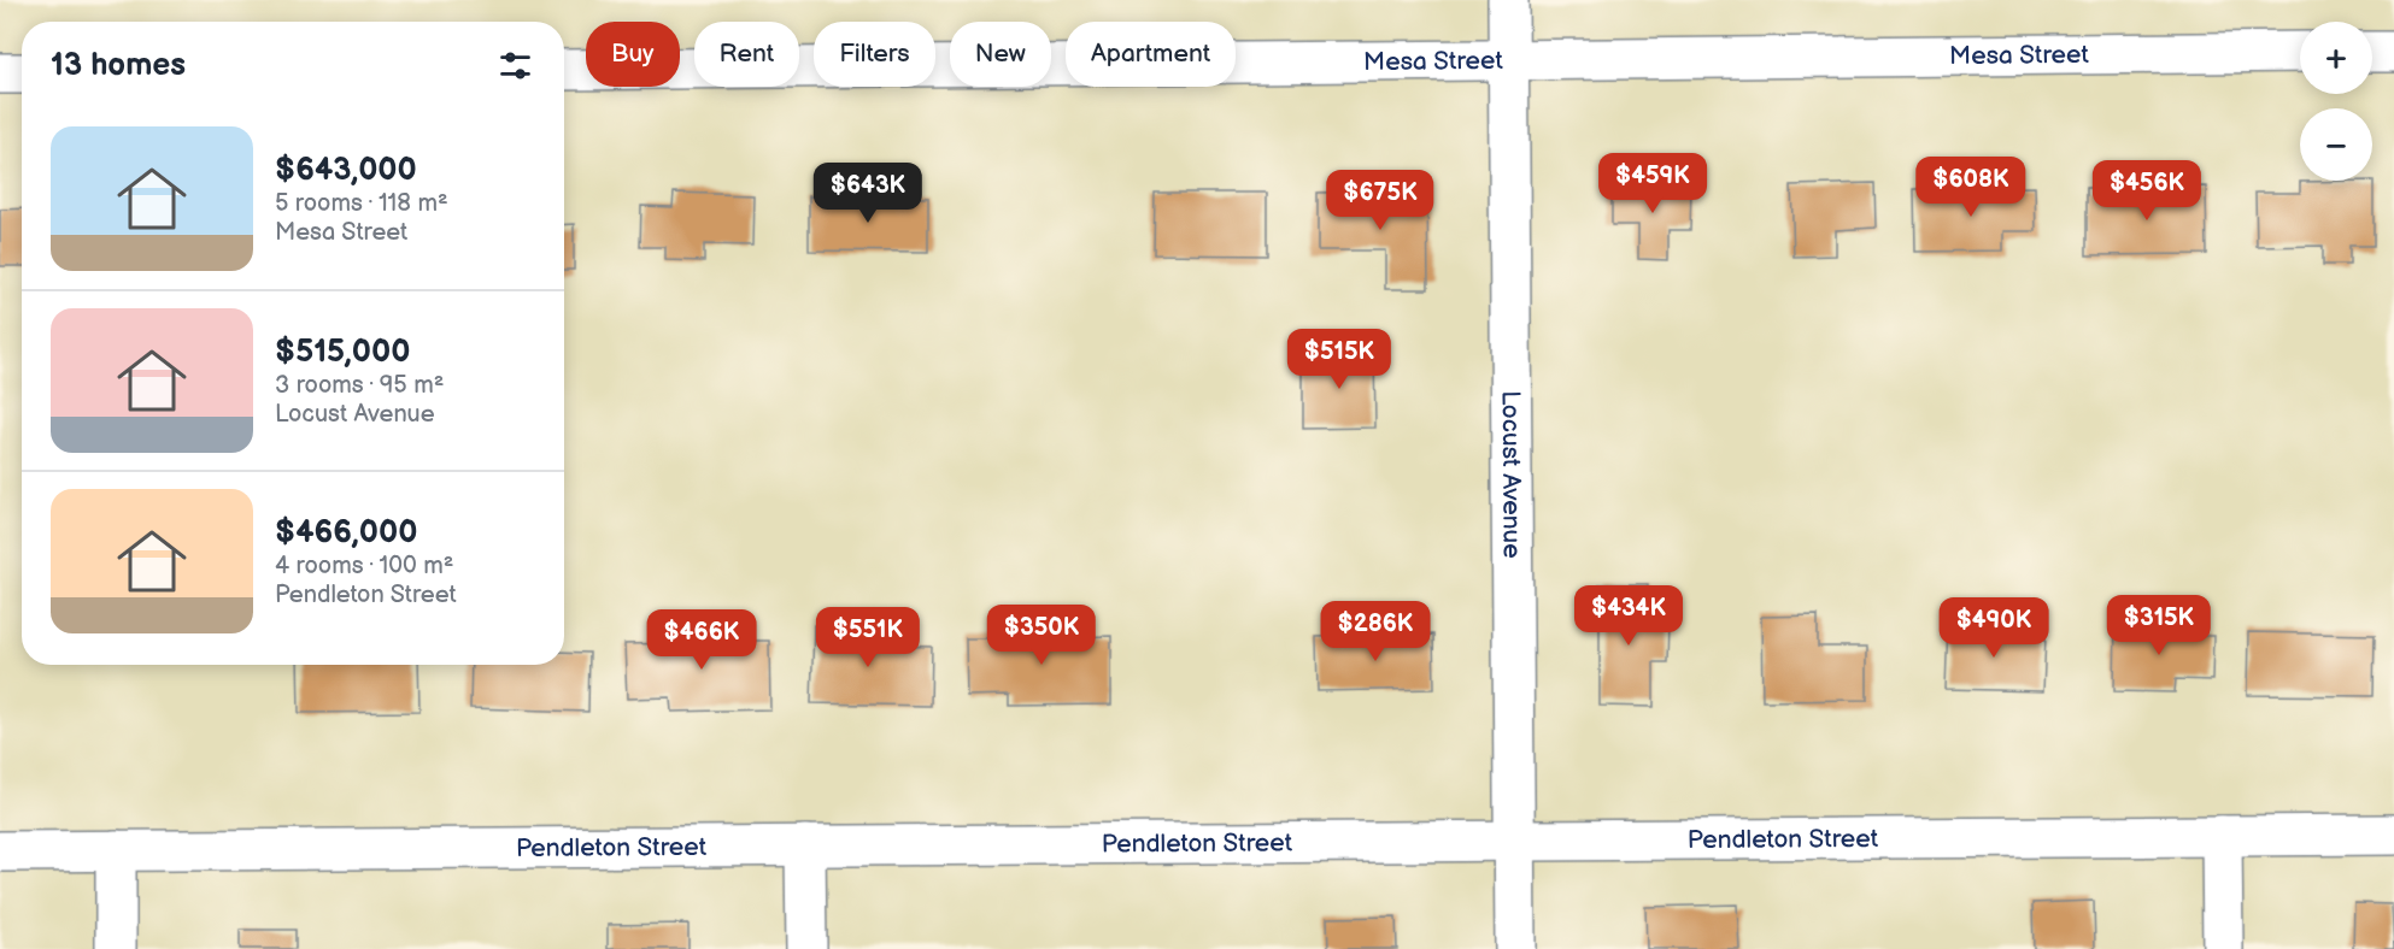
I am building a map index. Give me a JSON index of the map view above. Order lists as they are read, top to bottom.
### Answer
{
  "streets": {
    "street": ["Mesa Street", "Locust Avenue", "Pendleton Street"]
  },
  "crossings": [
    ["Mesa Street", "Locust Avenue"],
    ["Locust Avenue", "Pendleton Street"]
  ],
  "page": {
    "map_buttons": ["+", "−"],
    "chip": [
      "Buy",
      "Rent",
      "Filters",
      "New",
      "Apartment"
    ],
    "heading": "13 homes",
    "list": [
      {
        "name": "$643,000",
        "note": "5 rooms · 118 m² · Mesa Street"
      },
      {
        "name": "$515,000",
        "note": "3 rooms · 95 m² · Locust Avenue"
      },
      {
        "name": "$466,000",
        "note": "4 rooms · 100 m² · Pendleton Street"
      }
    ],
    "price": [
      "$459K",
      "$608K",
      "$456K",
      "$643K",
      "$675K",
      "$515K",
      "$434K",
      "$315K",
      "$490K",
      "$286K",
      "$350K",
      "$551K",
      "$466K"
    ]
  }
}
